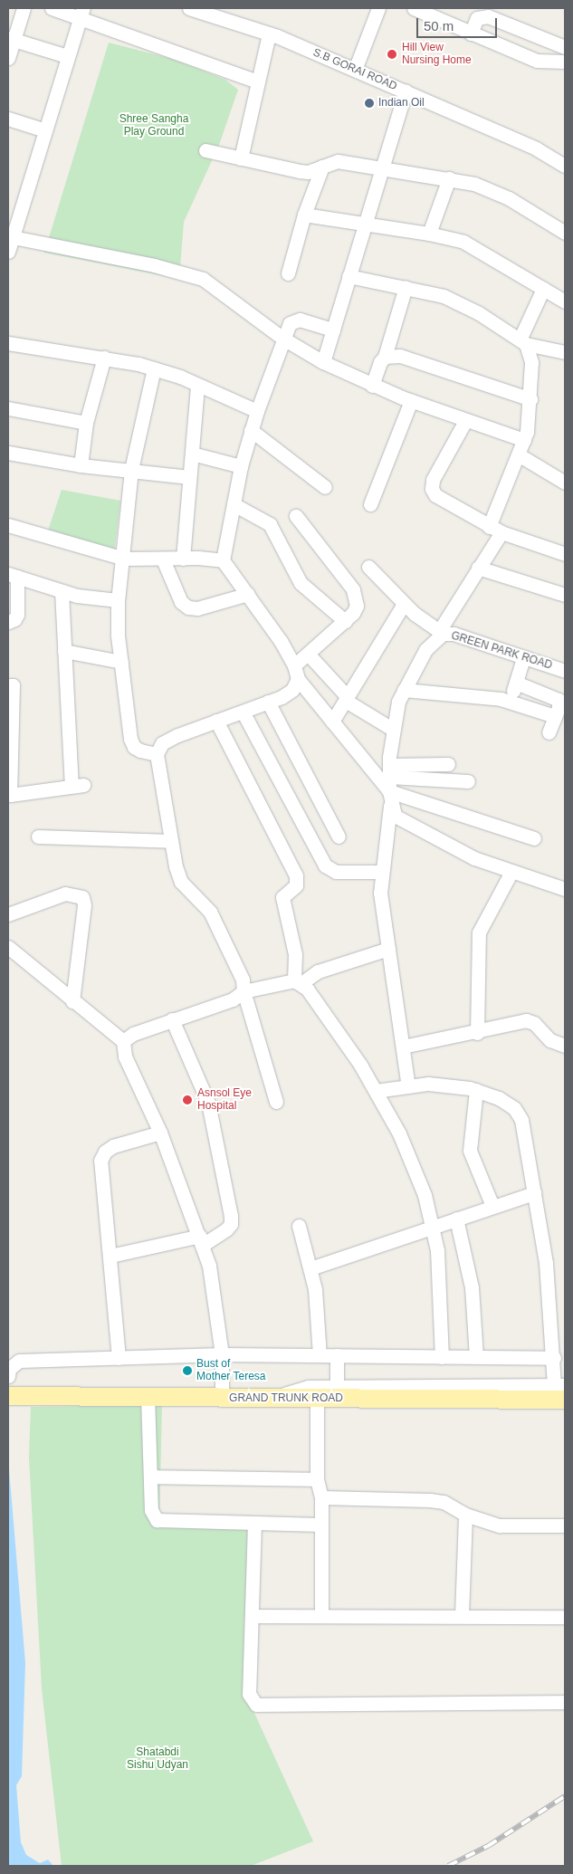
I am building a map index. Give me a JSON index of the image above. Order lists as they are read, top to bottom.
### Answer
{
  "streets": {
    "main road": ["GRAND TRUNK ROAD"],
    "street": ["S.B GORAI ROAD", "GREEN PARK ROAD"]
  },
  "parks": ["Shree Sangha Play Ground", "Shatabdi Sishu Udyan"],
  "places": [
    "Hill View Nursing Home",
    "Indian Oil",
    "Asnsol Eye Hospital",
    "Bust of Mother Teresa"
  ],
  "scale_bar": "50 m"
}
